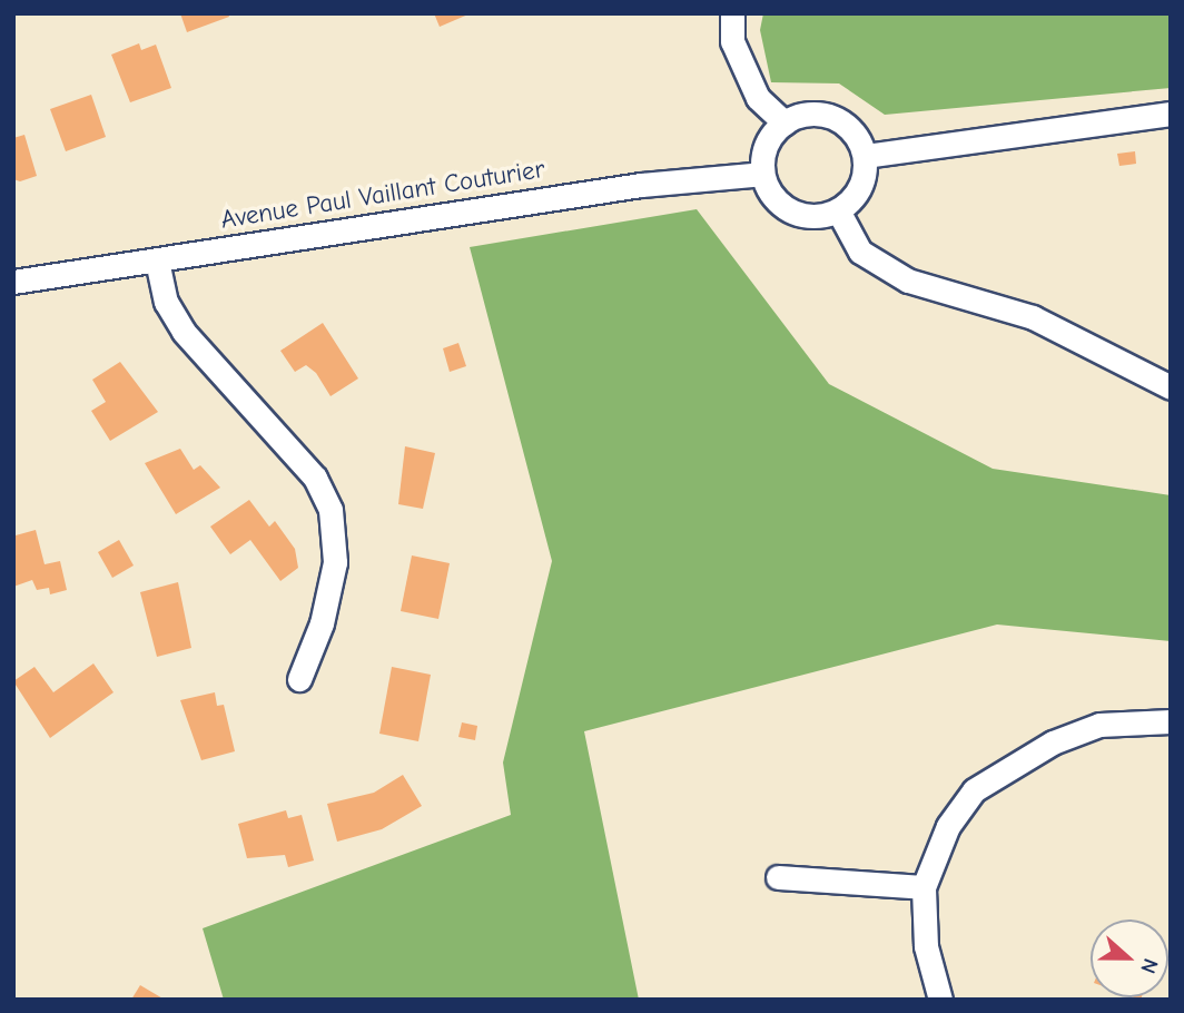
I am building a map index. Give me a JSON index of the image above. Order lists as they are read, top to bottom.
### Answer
{
  "streets": {
    "street": ["Avenue Paul Vaillant Couturier"]
  },
  "north": "right"
}
